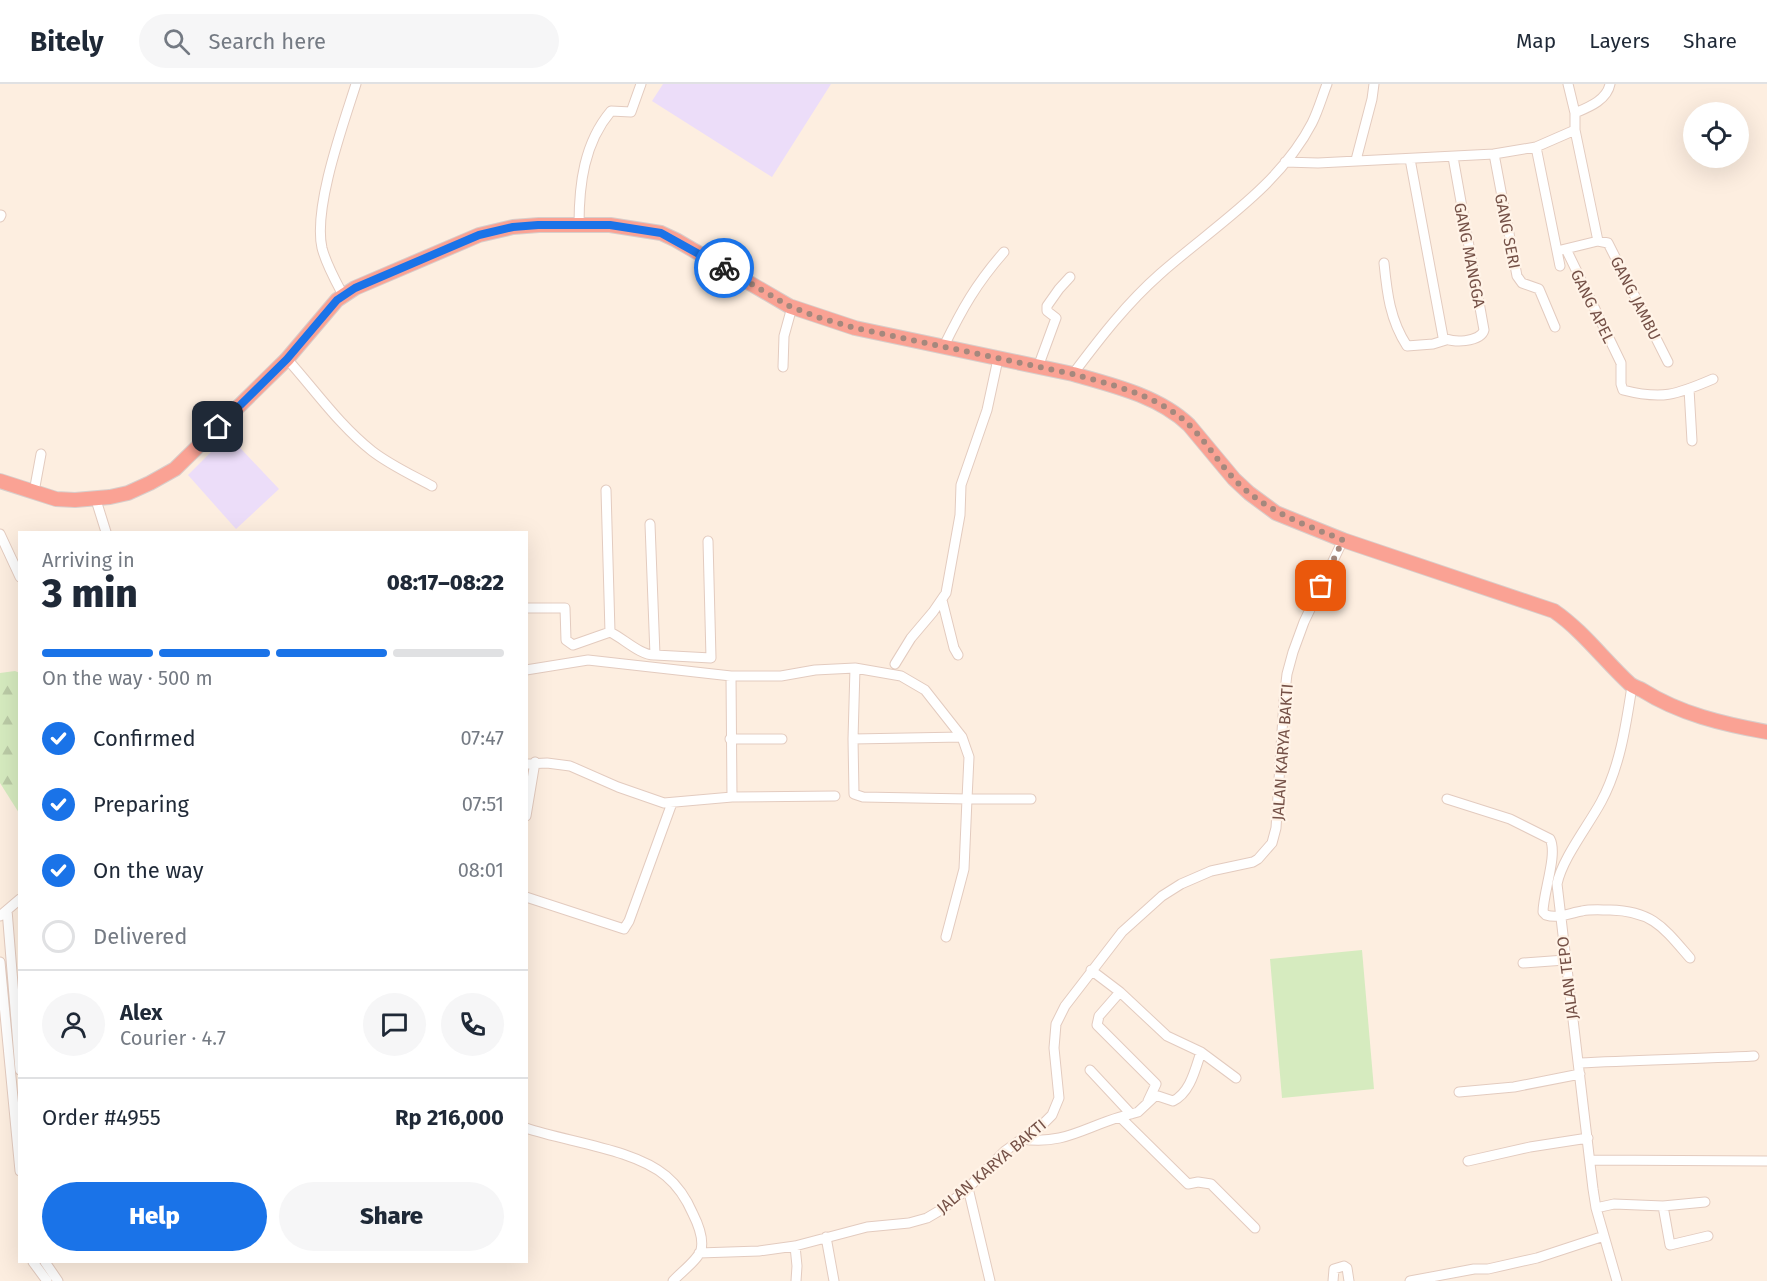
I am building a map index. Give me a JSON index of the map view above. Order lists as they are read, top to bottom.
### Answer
{
  "streets": {
    "street": [
      "GANG SERI",
      "GANG MANGGA",
      "GANG JAMBU",
      "GANG APEL",
      "JALAN KARYA BAKTI",
      "JALAN TEPO"
    ]
  },
  "page": {
    "header": "Bitely",
    "search": "Search here",
    "nav": ["Map", "Layers", "Share"],
    "heading": ["3 min", "Arriving in", "08:17–08:22"],
    "panel": [
      "Alex",
      "Courier · 4.7",
      "Order #4955",
      "Rp 216,000"
    ],
    "bar": "On the way · 500 m",
    "list": [
      ["Confirmed", "07:47"],
      ["Preparing", "07:51"],
      ["On the way", "08:01"],
      "Delivered"
    ],
    "buttons": ["Help", "Share"]
  }
}
